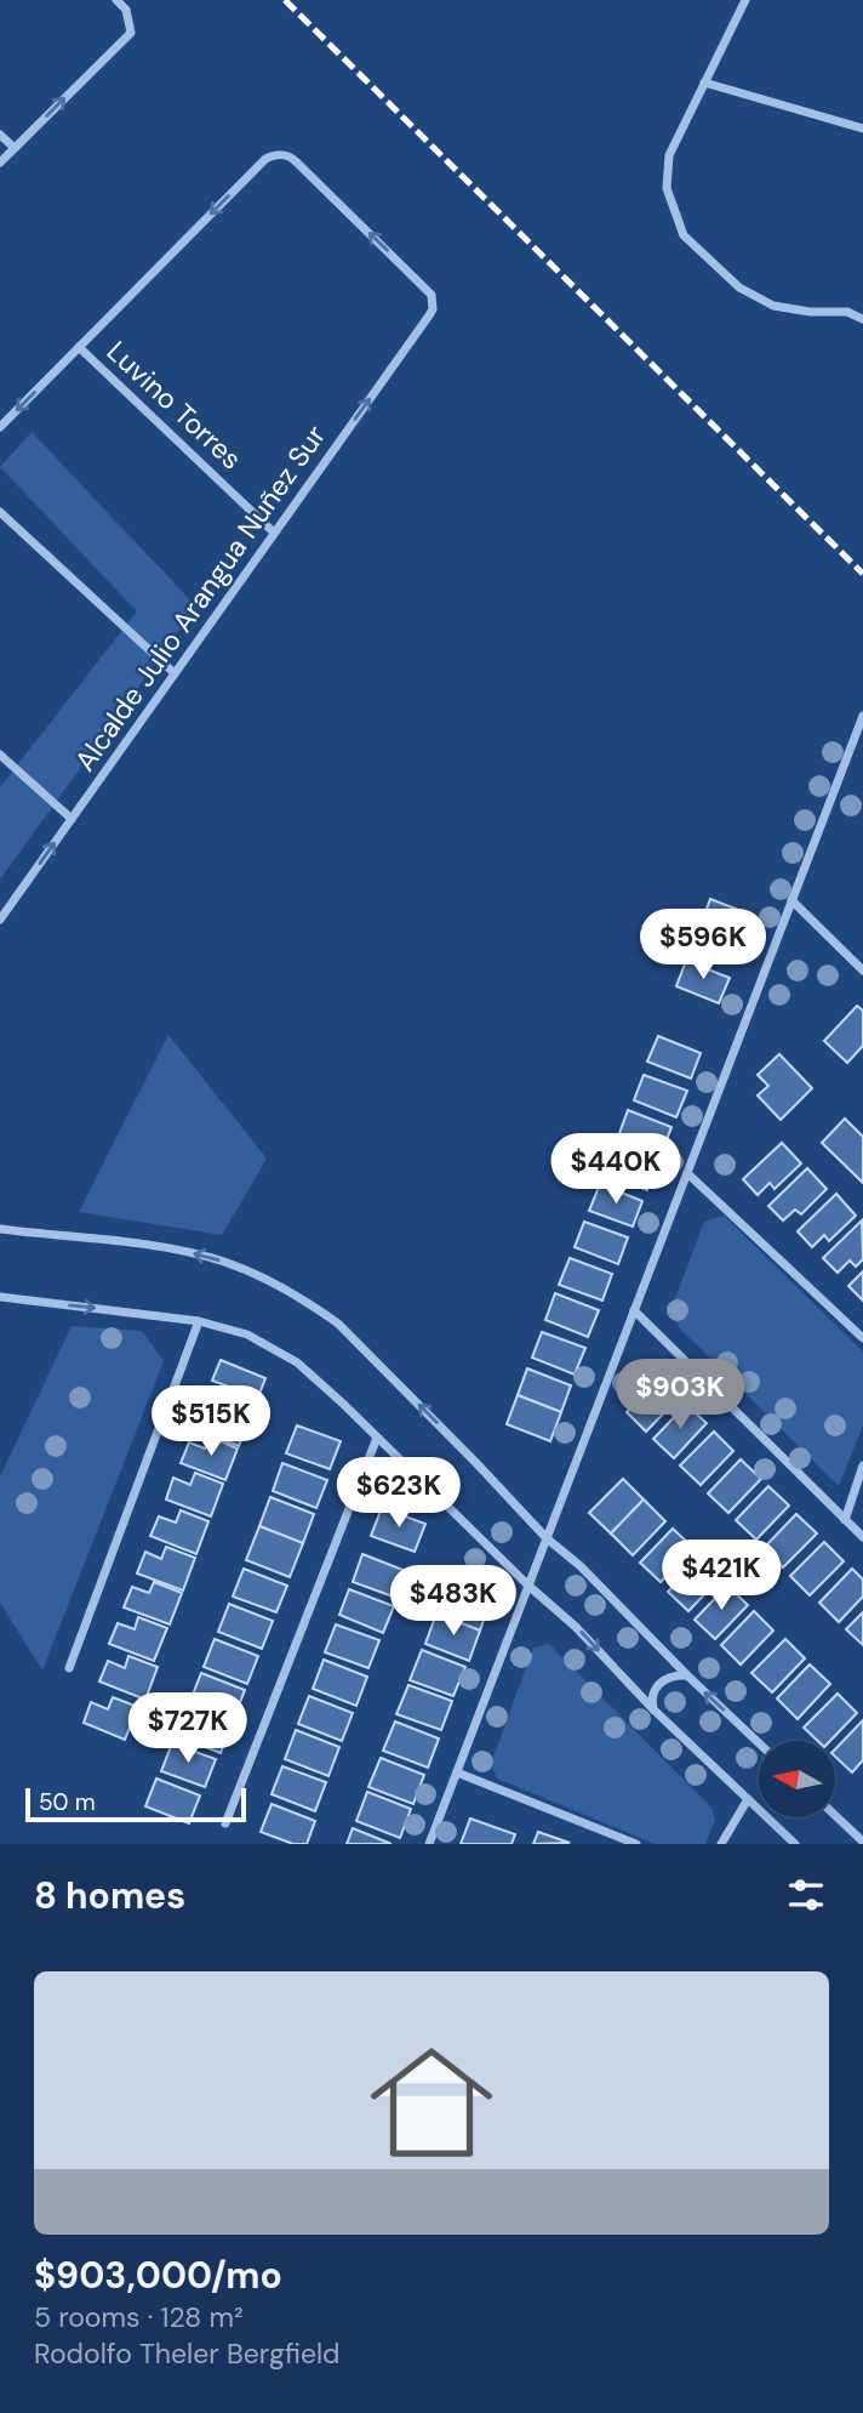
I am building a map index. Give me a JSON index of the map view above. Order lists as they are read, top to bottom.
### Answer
{
  "streets": {
    "street": ["Luvino Torres", "Alcalde Julio Arangua Nuñez Sur"]
  },
  "crossings": [
    ["Luvino Torres", "Alcalde Julio Arangua Nuñez Sur"]
  ],
  "scale_bar": "50 m",
  "north": "left",
  "page": {
    "price": [
      "$596K",
      "$440K",
      "$903K",
      "$515K",
      "$623K",
      "$421K",
      "$483K",
      "$727K"
    ],
    "scale": "50 m",
    "heading": "8 homes",
    "list": [
      {
        "name": "$903,000/mo",
        "note": "5 rooms · 128 m² · Rodolfo Theler Bergfield"
      }
    ]
  }
}
